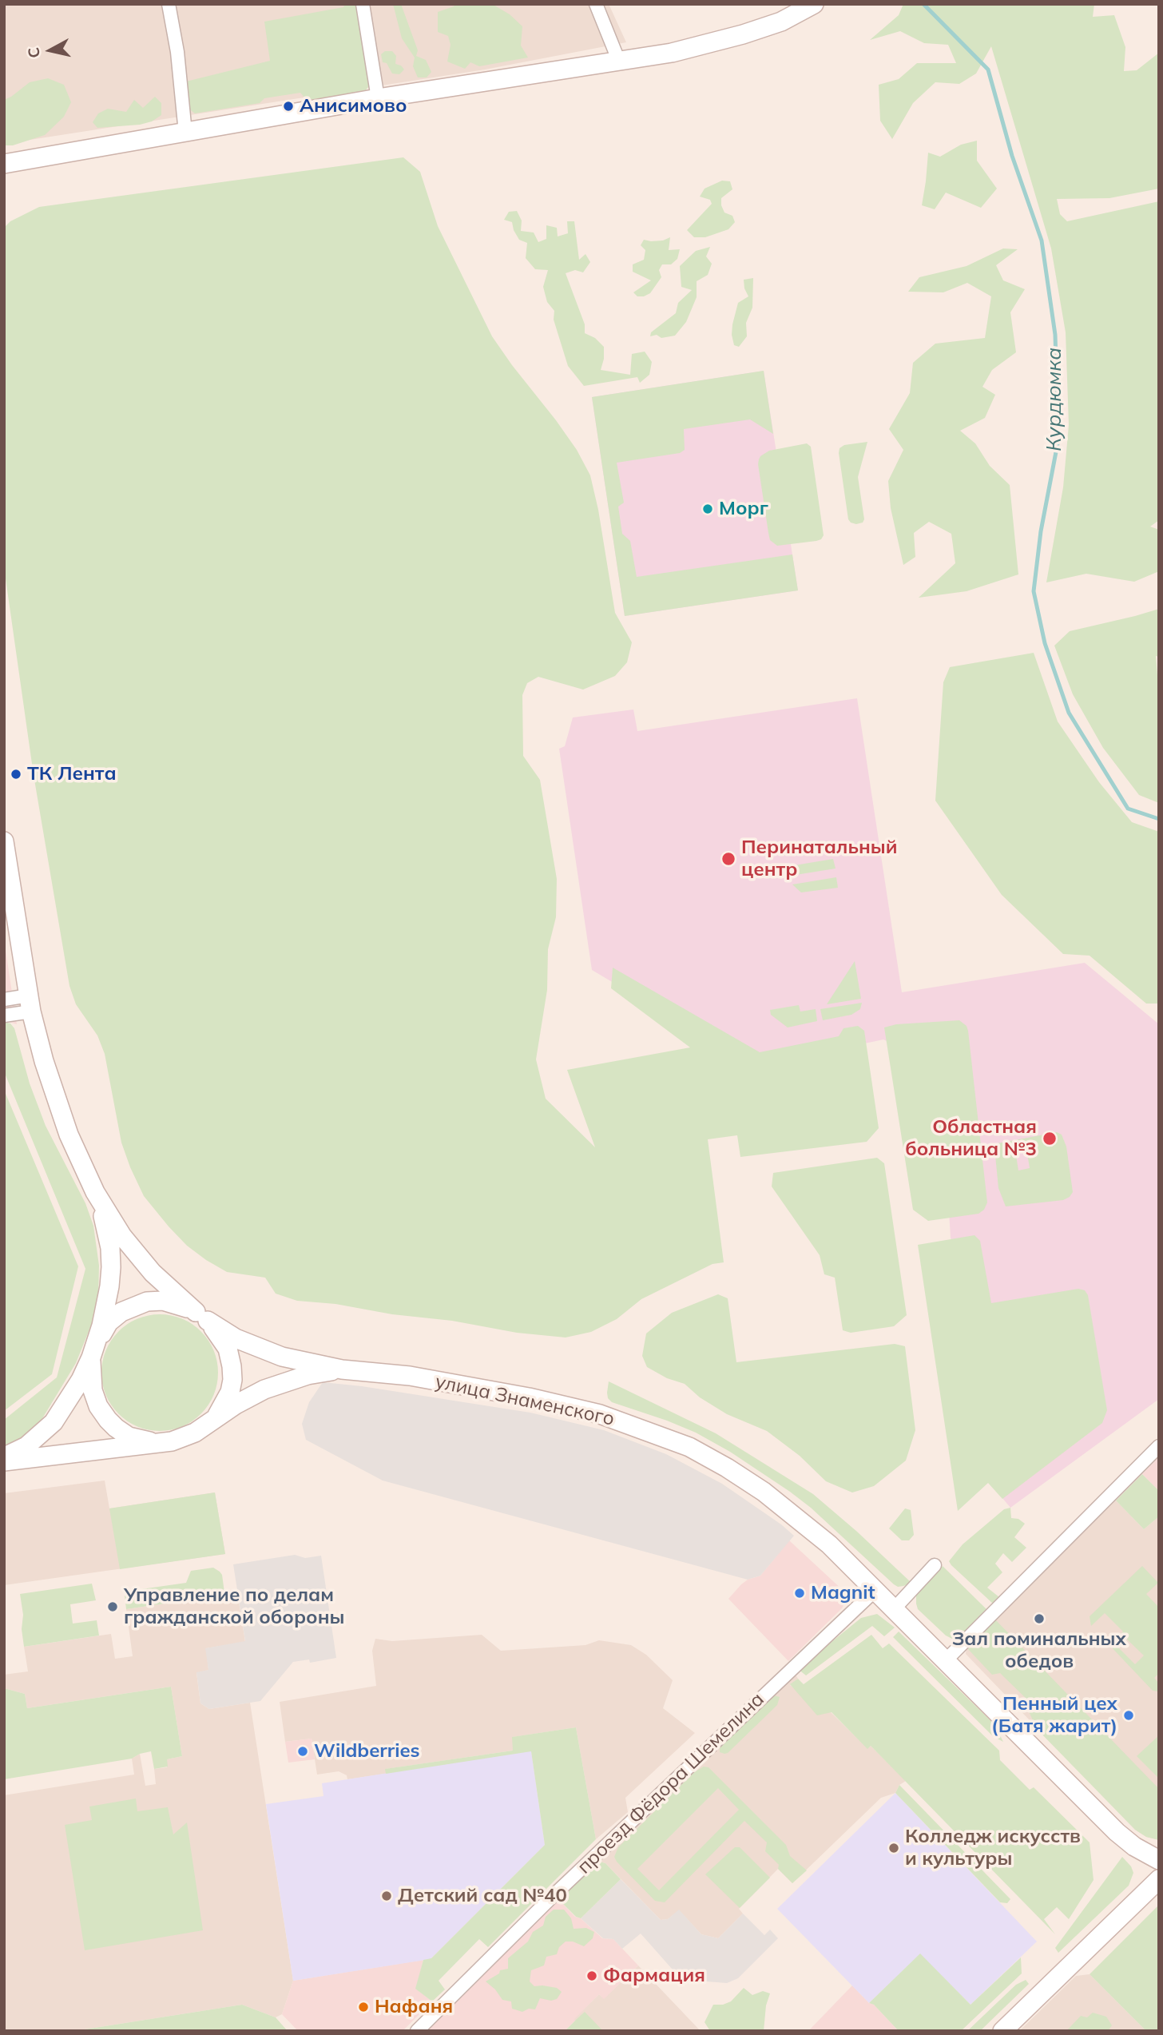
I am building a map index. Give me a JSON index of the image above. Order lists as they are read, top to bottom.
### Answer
{
  "streets": {
    "main road": ["улица Знаменского"],
    "street": ["проезд Фёдора Шемелина"]
  },
  "crossings": [
    ["улица Знаменского", "проезд Фёдора Шемелина"]
  ],
  "water": ["Курдюмка"],
  "places": [
    "Анисимово",
    "Морг",
    "ТК Лента",
    "Перинатальный центр",
    "Областная больница №3",
    "Magnit",
    "Управление по делам гражданской обороны",
    "Зал поминальных обедов",
    "Пенный цех (Батя жарит)",
    "Wildberries",
    "Колледж искусств и культуры",
    "Детский сад №40",
    "Фармация",
    "Нафаня"
  ],
  "north": "left"
}
